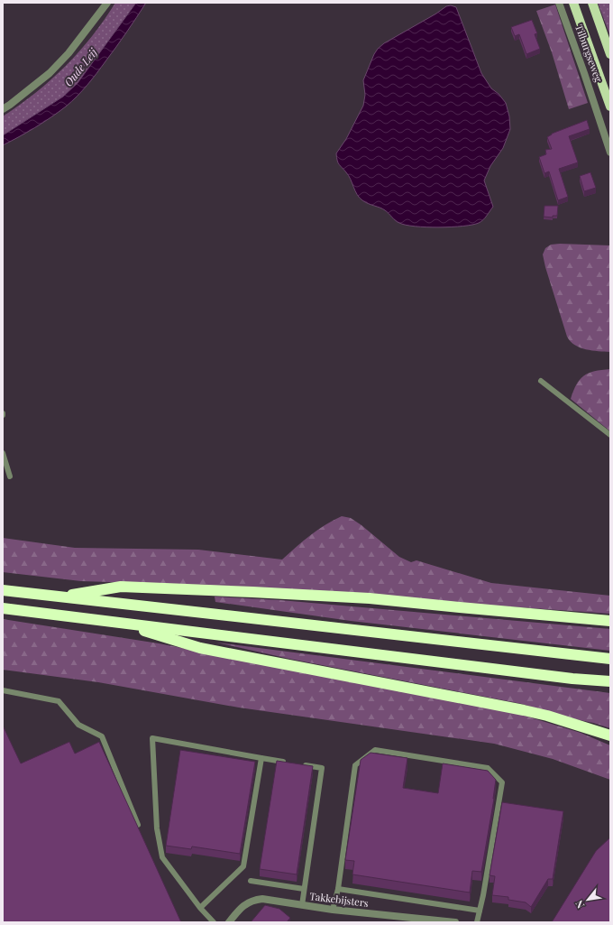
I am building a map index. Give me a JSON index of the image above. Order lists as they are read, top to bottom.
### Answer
{
  "streets": {
    "main road": ["Tilburgseweg"],
    "street": ["Takkebijsters"]
  },
  "water": ["Oude Leij"],
  "north": "bottom left"
}
